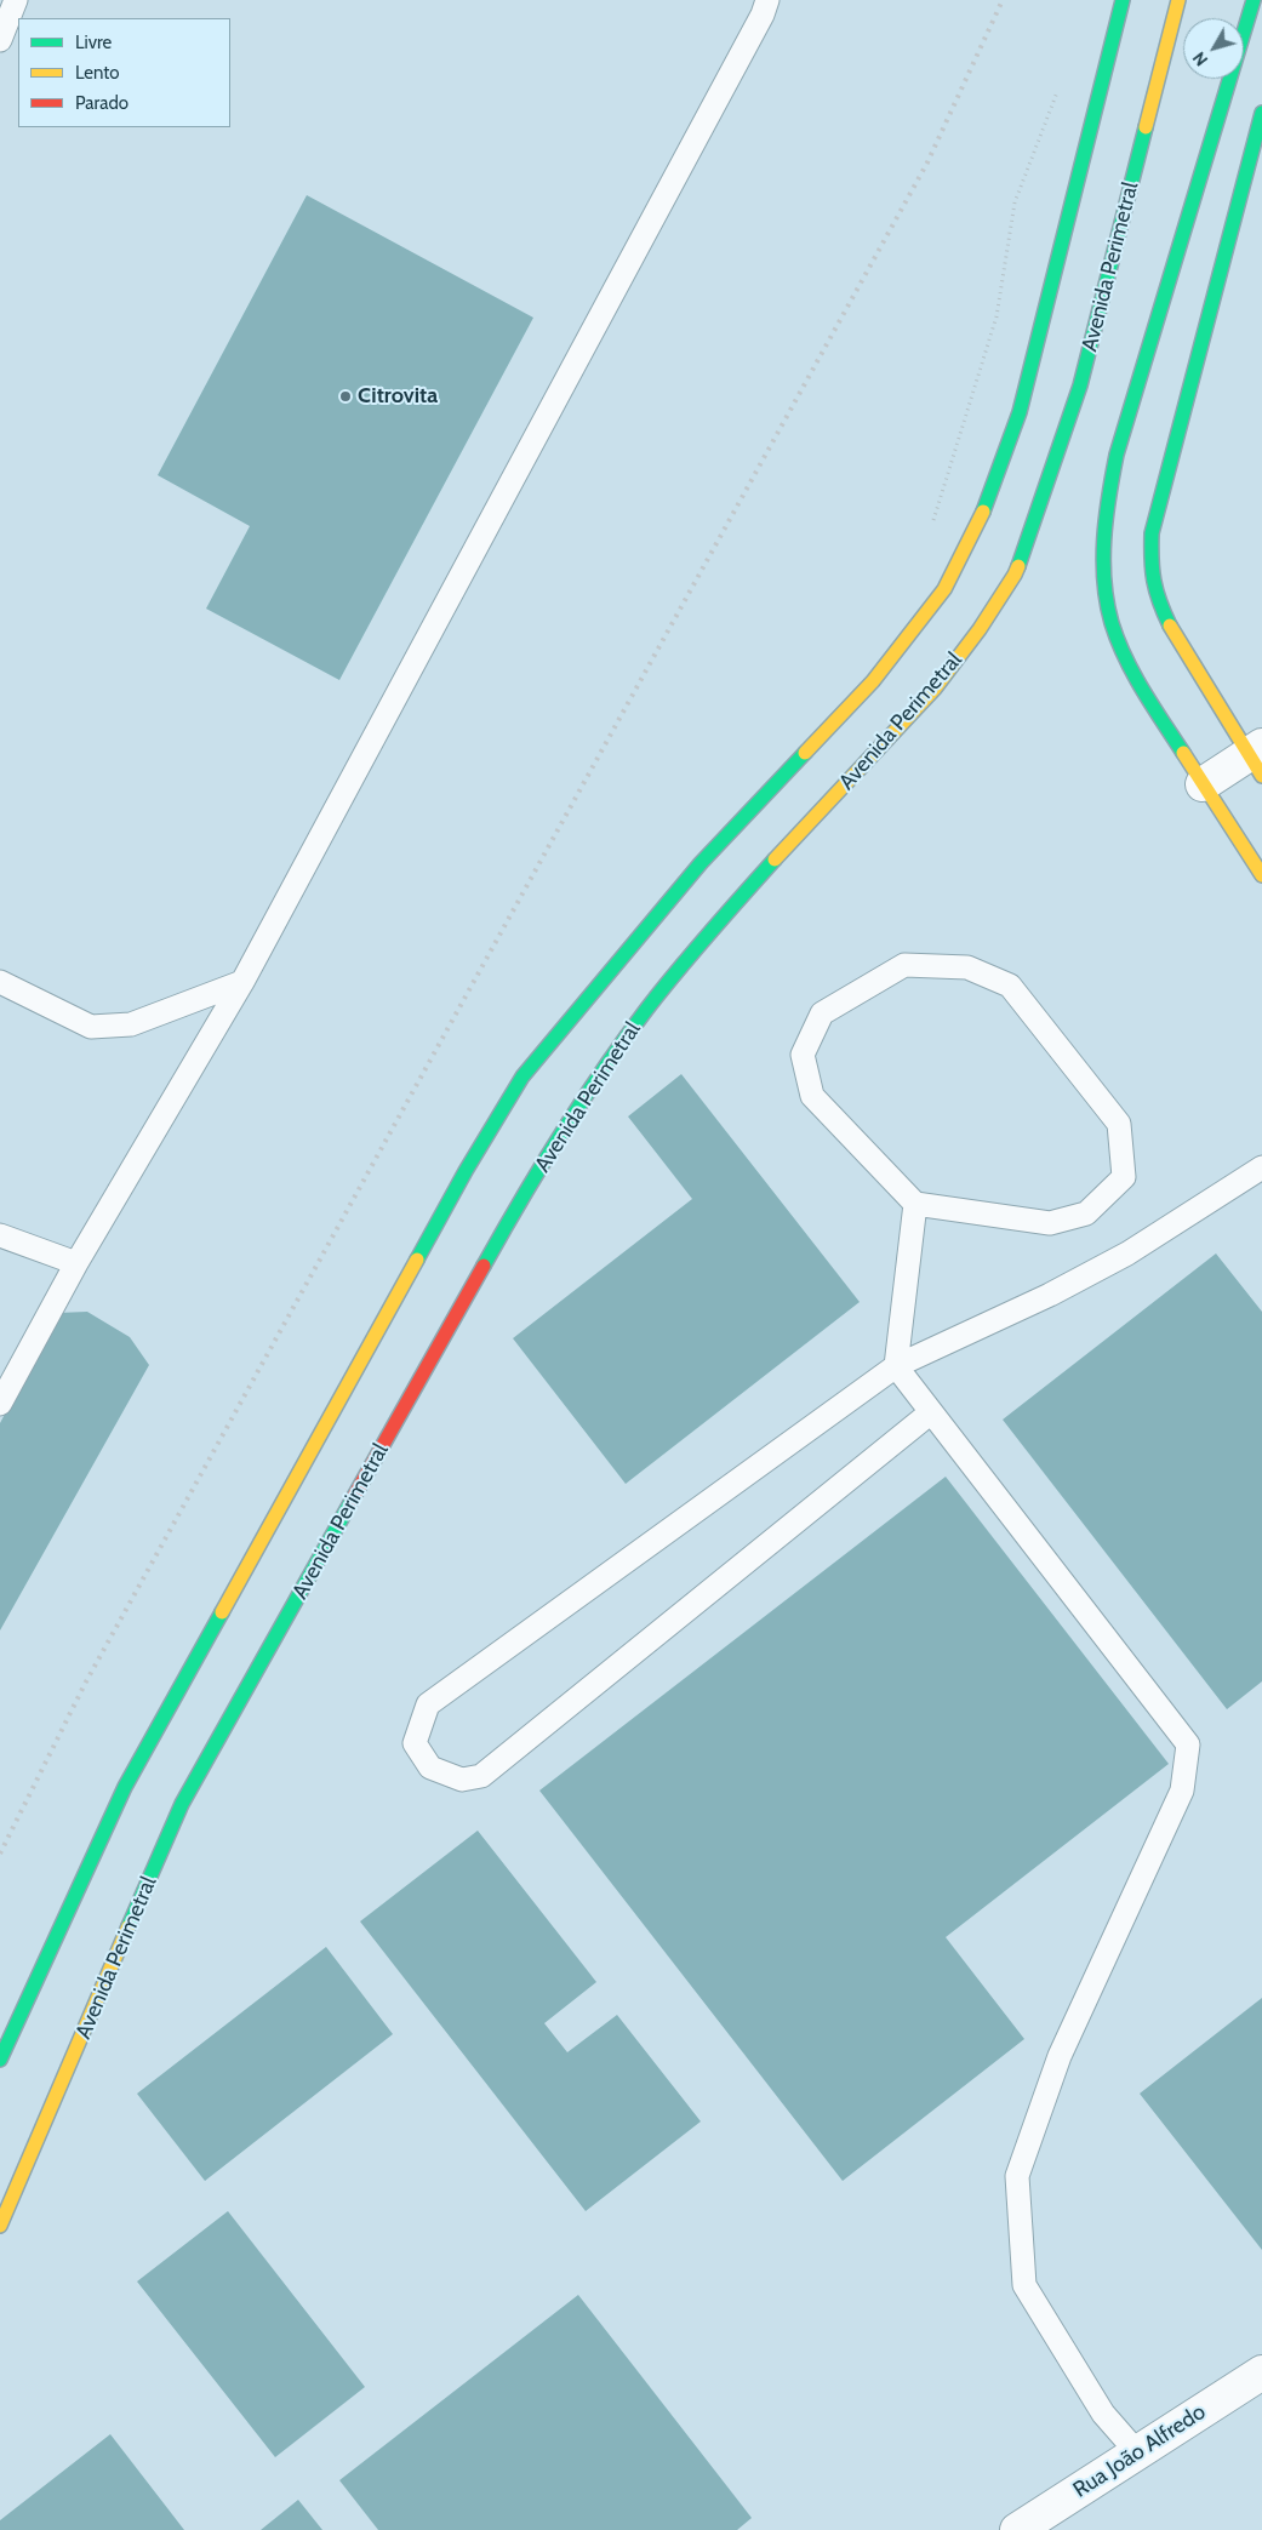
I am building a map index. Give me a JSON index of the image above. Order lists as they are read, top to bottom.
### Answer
{
  "streets": {
    "main road": ["Avenida Perimetral"],
    "street": ["Rua João Alfredo"]
  },
  "places": ["Citrovita"],
  "legend": ["Livre", "Lento", "Parado"],
  "north": "bottom left"
}
